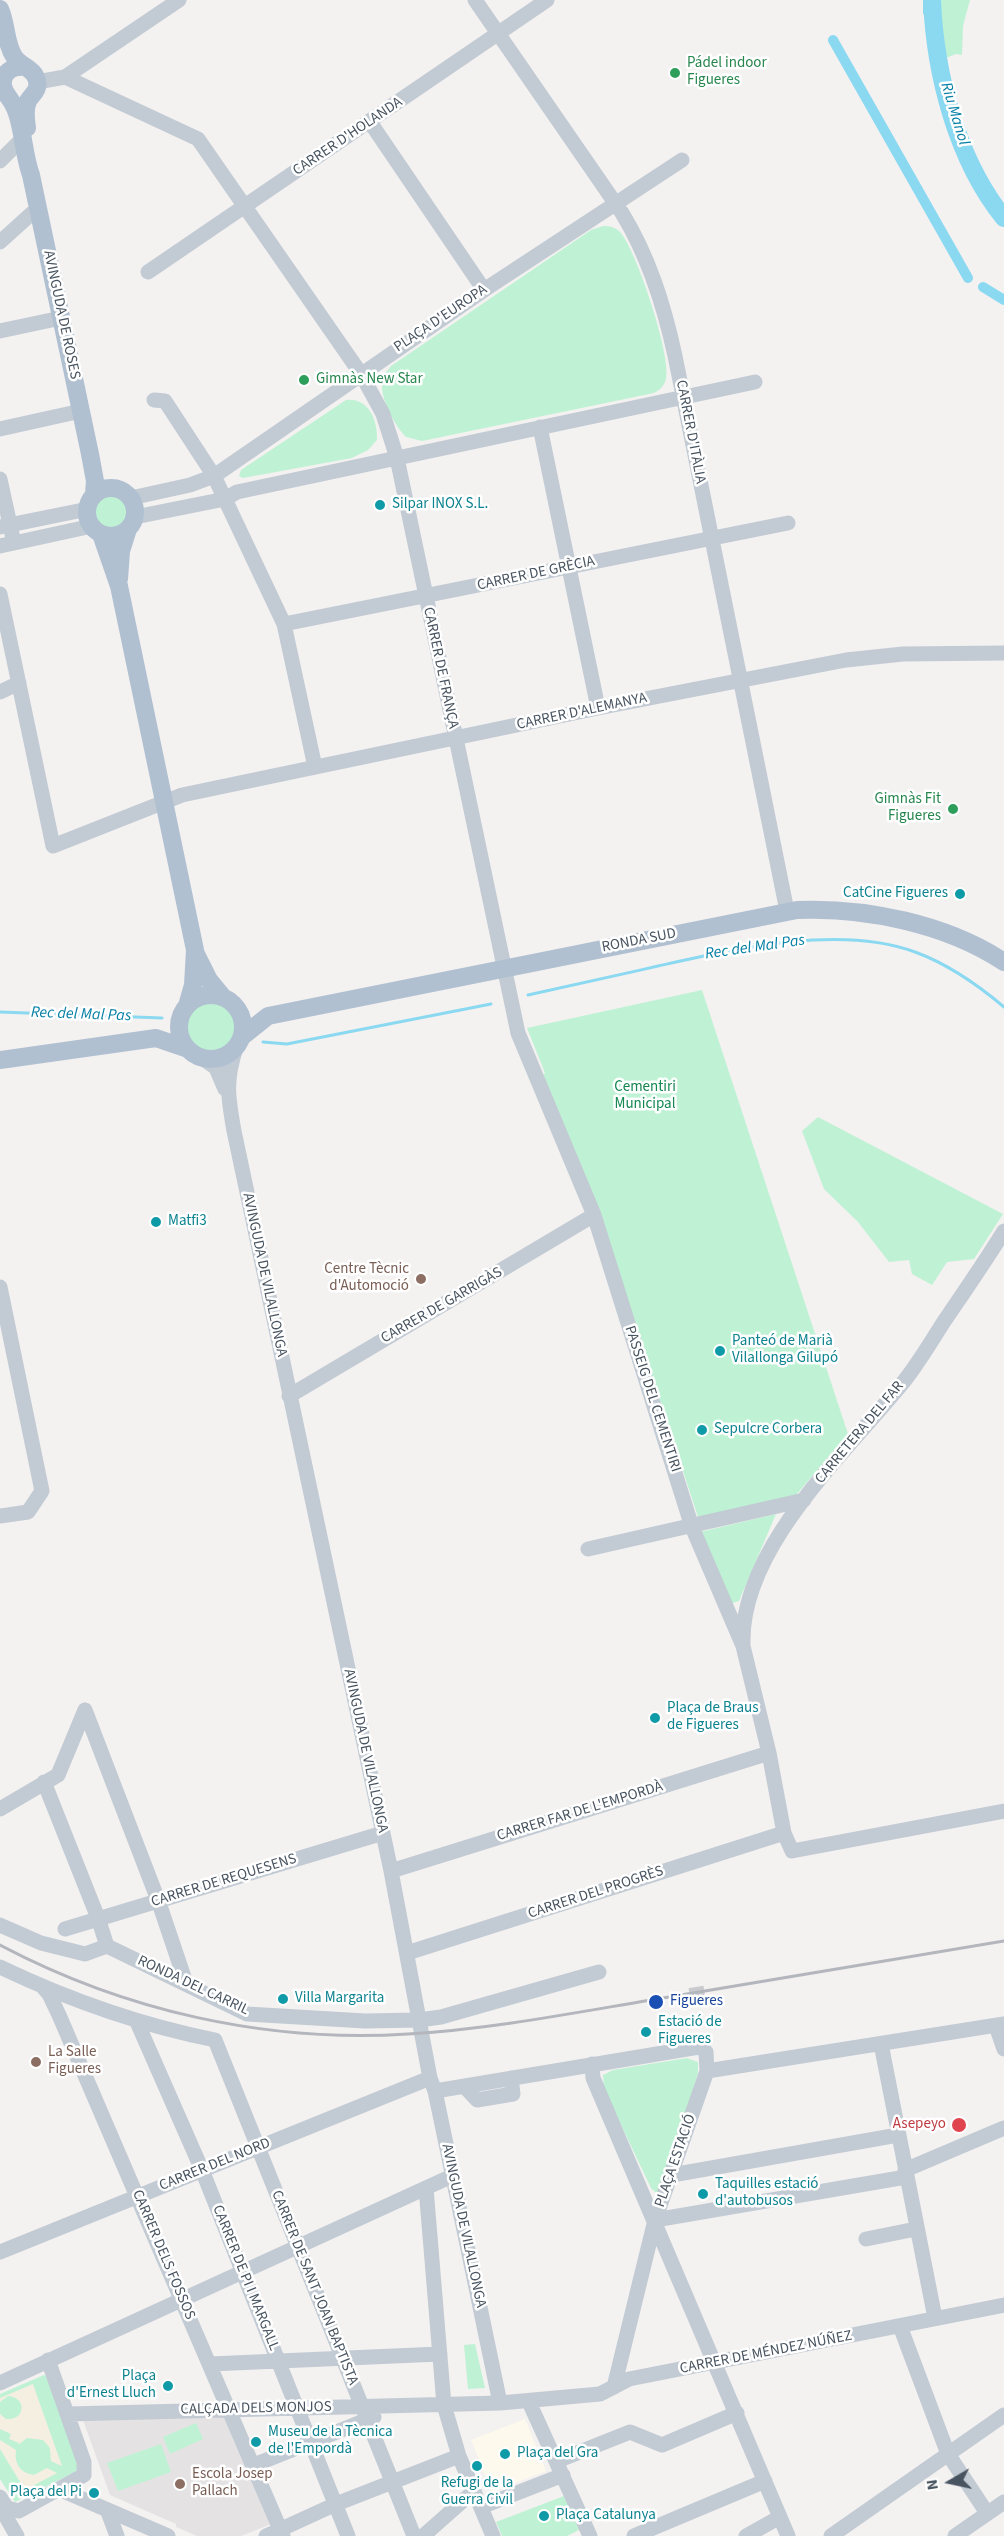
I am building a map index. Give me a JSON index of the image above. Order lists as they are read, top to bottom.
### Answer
{
  "streets": {
    "main road": ["AVINGUDA DE ROSES", "RONDA SUD"],
    "street": [
      "CARRER D'HOLANDA",
      "PLAÇA D'EUROPA",
      "CARRER D'ITÀLIA",
      "CARRER DE GRÈCIA",
      "CARRER DE FRANÇA",
      "CARRER D'ALEMANYA",
      "AVINGUDA DE VILALLONGA",
      "CARRER DE GARRIGÀS",
      "PASSEIG DEL CEMENTIRI",
      "CARRETERA DEL FAR",
      "CARRER FAR DE L'EMPORDÀ",
      "CARRER DE REQUESENS",
      "CARRER DEL PROGRÈS",
      "RONDA DEL CARRIL",
      "PLAÇA ESTACIÓ",
      "CARRER DEL NORD",
      "CARRER DELS FOSSOS",
      "CARRER DE PI I MARGALL",
      "CARRER DE SANT JOAN BAPTISTA",
      "CARRER DE MÉNDEZ NÚÑEZ",
      "CALÇADA DELS MONJOS"
    ]
  },
  "crossings": [
    ["CARRER D'HOLANDA", "CARRER D'ITÀLIA"],
    ["CARRER D'HOLANDA", "CARRER DE FRANÇA"],
    ["AVINGUDA DE ROSES", "PLAÇA D'EUROPA"],
    ["AVINGUDA DE ROSES", "CARRER D'ALEMANYA"],
    ["PLAÇA D'EUROPA", "CARRER D'ITÀLIA"],
    ["PLAÇA D'EUROPA", "CARRER DE FRANÇA"],
    ["CARRER D'ITÀLIA", "CARRER DE GRÈCIA"],
    ["CARRER D'ITÀLIA", "CARRER D'ALEMANYA"],
    ["CARRER D'ITÀLIA", "RONDA SUD"],
    ["CARRER DE GRÈCIA", "CARRER DE FRANÇA"],
    ["CARRER DE FRANÇA", "CARRER D'ALEMANYA"],
    ["CARRER DE FRANÇA", "RONDA SUD"],
    ["CARRER DE FRANÇA", "PASSEIG DEL CEMENTIRI"],
    ["RONDA SUD", "AVINGUDA DE VILALLONGA"],
    ["RONDA SUD", "PASSEIG DEL CEMENTIRI"],
    ["AVINGUDA DE VILALLONGA", "CARRER DE GARRIGÀS"],
    ["AVINGUDA DE VILALLONGA", "CARRER FAR DE L'EMPORDÀ"],
    ["AVINGUDA DE VILALLONGA", "CARRER DE REQUESENS"],
    ["AVINGUDA DE VILALLONGA", "CARRER DEL PROGRÈS"],
    ["AVINGUDA DE VILALLONGA", "RONDA DEL CARRIL"],
    ["AVINGUDA DE VILALLONGA", "CARRER DEL NORD"],
    ["CARRER DE GARRIGÀS", "PASSEIG DEL CEMENTIRI"],
    ["PASSEIG DEL CEMENTIRI", "CARRETERA DEL FAR"],
    ["PASSEIG DEL CEMENTIRI", "CARRER FAR DE L'EMPORDÀ"],
    ["PASSEIG DEL CEMENTIRI", "CARRER DEL PROGRÈS"],
    ["PLAÇA ESTACIÓ", "CARRER DEL NORD"],
    ["CARRER DEL NORD", "CARRER DELS FOSSOS"],
    ["CARRER DEL NORD", "CARRER DE PI I MARGALL"],
    ["CARRER DEL NORD", "CARRER DE SANT JOAN BAPTISTA"],
    ["CARRER DELS FOSSOS", "CALÇADA DELS MONJOS"],
    ["CARRER DE PI I MARGALL", "CARRER DE SANT JOAN BAPTISTA"],
    ["CARRER DE PI I MARGALL", "CALÇADA DELS MONJOS"],
    ["CARRER DE SANT JOAN BAPTISTA", "CALÇADA DELS MONJOS"]
  ],
  "water": ["Riu Manol", "Rec del Mal Pas"],
  "parks": ["Cementiri Municipal"],
  "places": [
    "Pádel indoor Figueres",
    "Gimnàs New Star",
    "Silpar INOX S.L.",
    "Gimnàs Fit Figueres",
    "CatCine Figueres",
    "Matfi3",
    "Centre Tècnic d'Automoció",
    "Panteó de Marià Vilallonga Gilupó",
    "Sepulcre Corbera",
    "Plaça de Braus de Figueres",
    "Villa Margarita",
    "Figueres",
    "Estació de Figueres",
    "La Salle Figueres",
    "Asepeyo",
    "Taquilles estació d'autobusos",
    "Plaça d'Ernest Lluch",
    "Museu de la Tècnica de l'Empordà",
    "Plaça del Gra",
    "Refugi de la Guerra Civil",
    "Escola Josep Pallach",
    "Plaça del Pi",
    "Plaça Catalunya"
  ],
  "north": "left"
}
